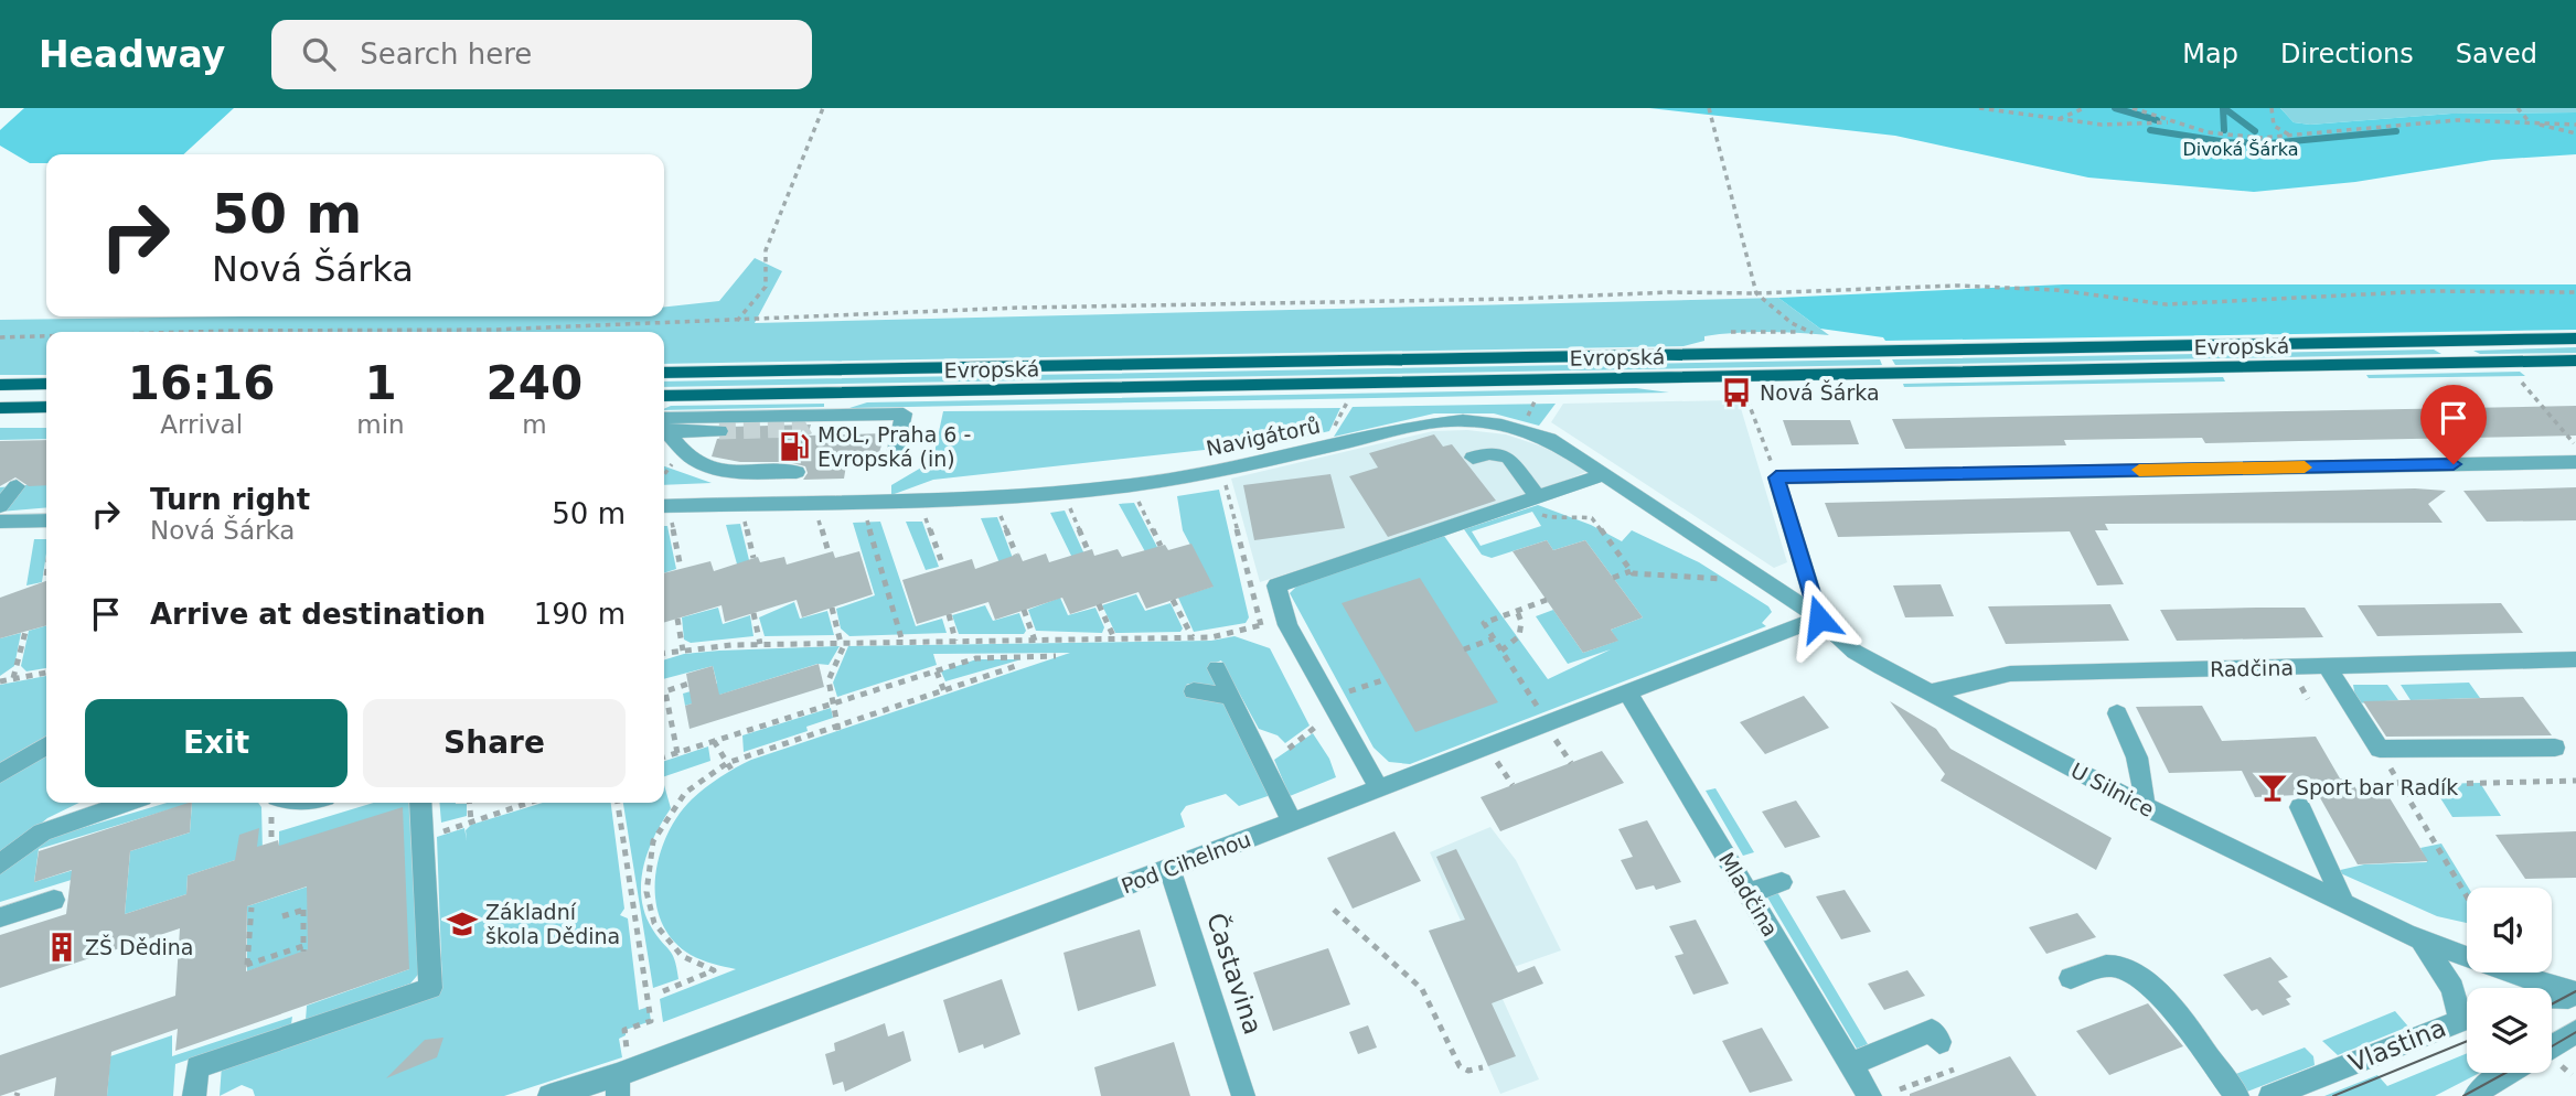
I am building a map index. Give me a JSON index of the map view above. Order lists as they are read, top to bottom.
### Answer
{
  "streets": {
    "main road": ["Evropská"],
    "street": [
      "Navigátorů",
      "Radčina",
      "U Silnice",
      "Pod Cihelnou",
      "Mladčina",
      "Častavina",
      "Vlastina"
    ]
  },
  "crossings": [
    ["Navigátorů", "U Silnice"],
    ["Navigátorů", "Pod Cihelnou"],
    ["Radčina", "U Silnice"],
    ["U Silnice", "Pod Cihelnou"],
    ["Pod Cihelnou", "Mladčina"],
    ["Pod Cihelnou", "Častavina"]
  ],
  "parks": ["Divoká Šárka"],
  "places": {
    "bus stop": ["Nová Šárka"],
    "fuel station": ["MOL, Praha 6 - Evropská (in)"],
    "bar": ["Sport bar Radík"],
    "school or university": ["Základní škola Dědina"],
    "building": ["ZŠ Dědina"]
  },
  "page": {
    "header": "Headway",
    "search": "Search here",
    "nav": ["Map", "Directions", "Saved"],
    "turn": ["50 m", "Nová Šárka"],
    "eta": [
      "16:16",
      "Arrival",
      "1",
      "min",
      "240",
      "m"
    ],
    "list": [
      {
        "name": "Turn right",
        "note": "Nová Šárka",
        "value": "50 m"
      },
      {
        "name": "Arrive at destination",
        "value": "190 m"
      }
    ],
    "buttons": ["Exit", "Share"]
  }
}
